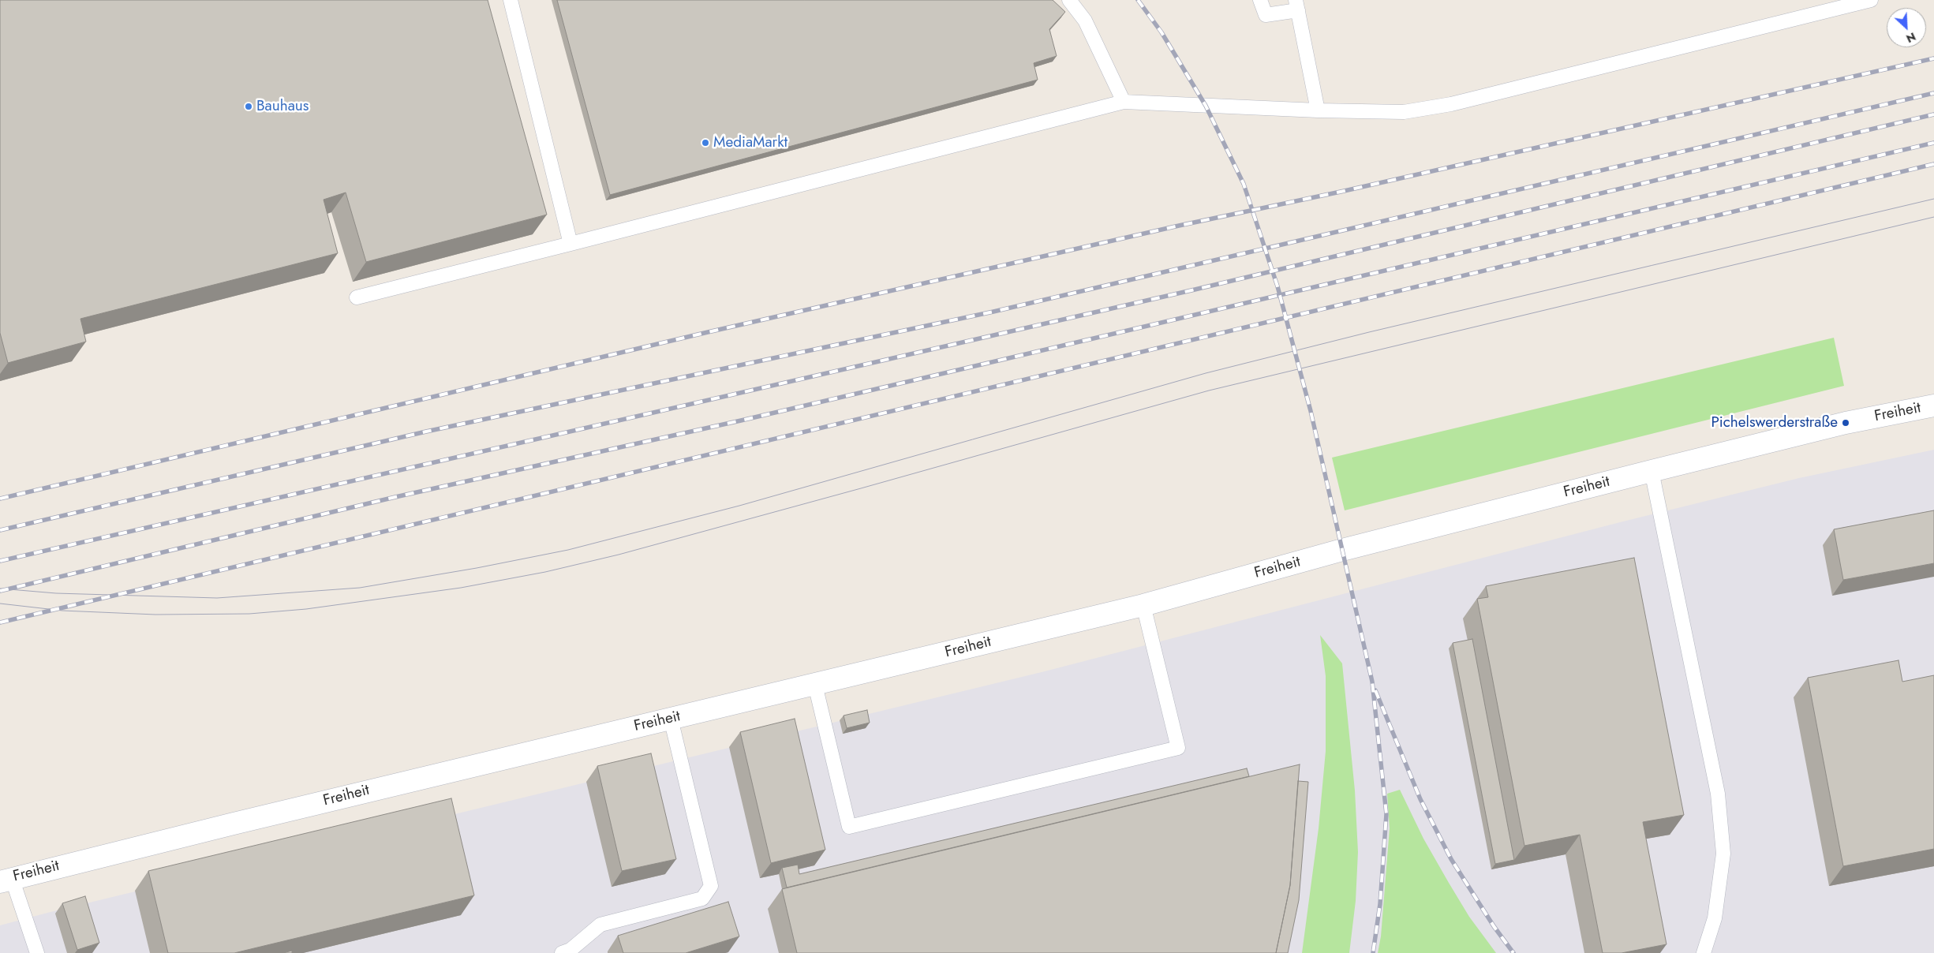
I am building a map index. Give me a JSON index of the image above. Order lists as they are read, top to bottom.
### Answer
{
  "streets": {
    "street": ["Freiheit"]
  },
  "places": ["Bauhaus", "MediaMarkt", "Pichelswerderstraße"],
  "north": "bottom right"
}
